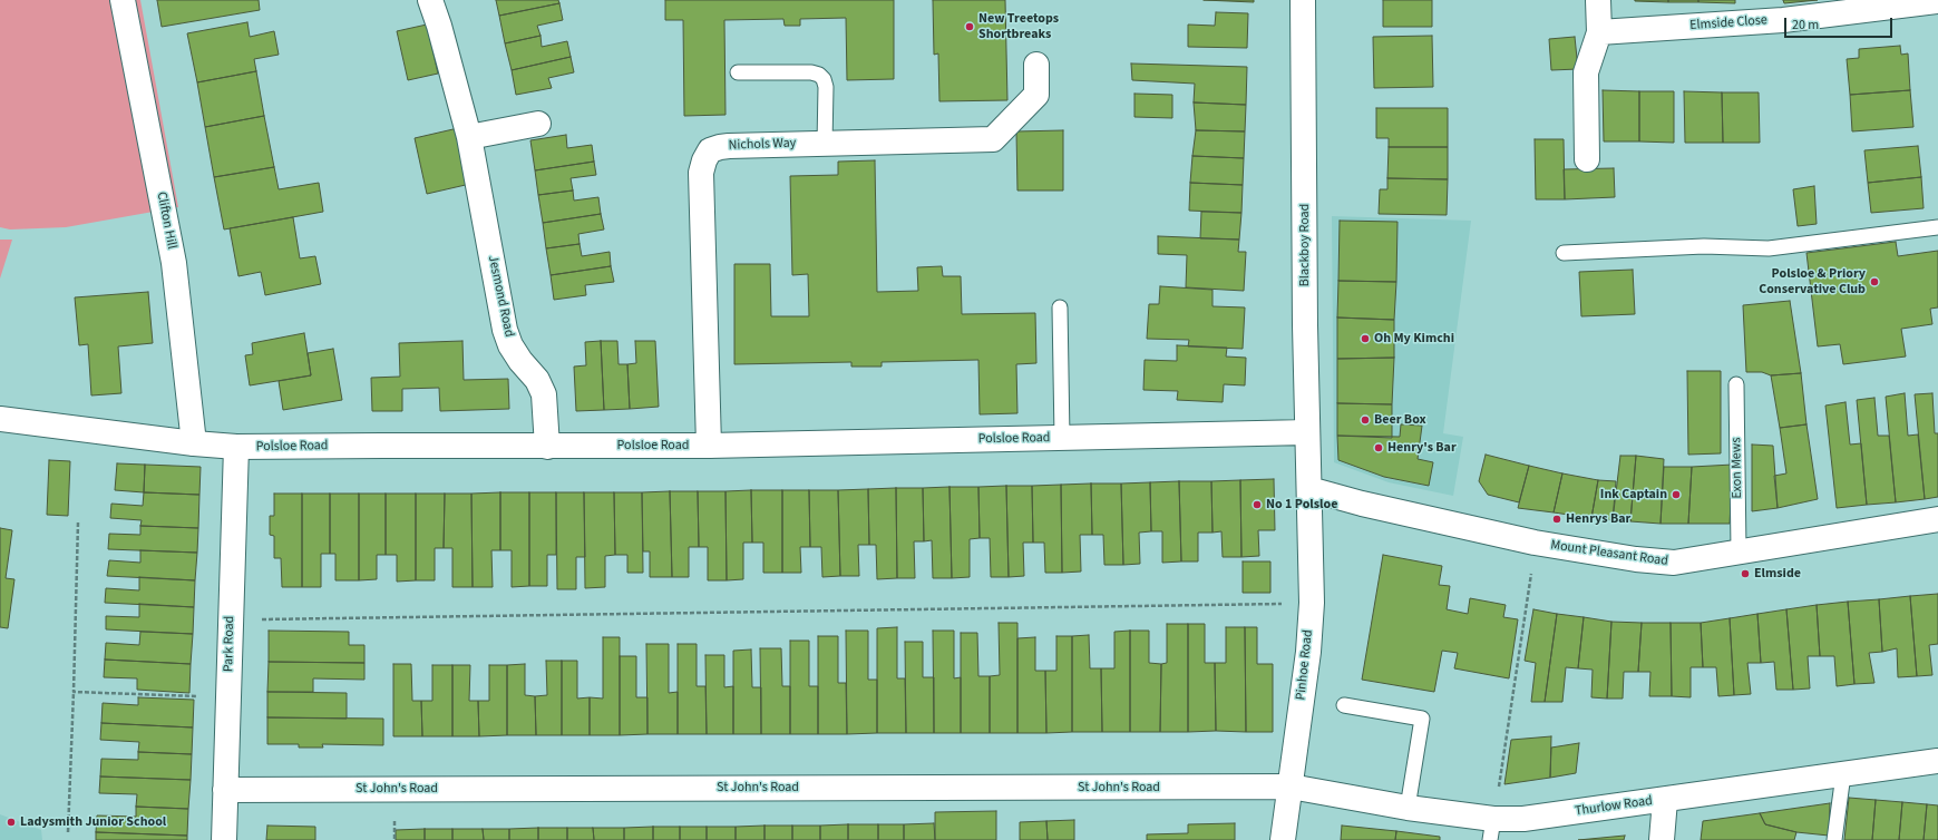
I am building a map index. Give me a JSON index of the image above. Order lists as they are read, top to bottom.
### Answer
{
  "streets": {
    "street": [
      "Elmside Close",
      "Nichols Way",
      "Clifton Hill",
      "Blackboy Road",
      "Jesmond Road",
      "Polsloe Road",
      "Mount Pleasant Road",
      "Park Road",
      "Pinhoe Road",
      "St John's Road",
      "Thurlow Road"
    ],
    "lane": ["Exon Mews"]
  },
  "crossings": [
    ["Nichols Way", "Polsloe Road"],
    ["Clifton Hill", "Polsloe Road"],
    ["Blackboy Road", "Polsloe Road"],
    ["Blackboy Road", "Mount Pleasant Road"],
    ["Blackboy Road", "Pinhoe Road"],
    ["Jesmond Road", "Polsloe Road"],
    ["Polsloe Road", "Park Road"],
    ["Exon Mews", "Mount Pleasant Road"],
    ["Mount Pleasant Road", "Pinhoe Road"],
    ["Park Road", "St John's Road"],
    ["Pinhoe Road", "St John's Road"],
    ["Pinhoe Road", "Thurlow Road"],
    ["St John's Road", "Thurlow Road"]
  ],
  "places": [
    "New Treetops Shortbreaks",
    "Polsloe & Priory Conservative Club",
    "Oh My Kimchi",
    "Beer Box",
    "Henry's Bar",
    "Ink Captain",
    "No 1 Polsloe",
    "Henrys Bar",
    "Elmside",
    "Ladysmith Junior School"
  ],
  "scale_bar": "20 m"
}
